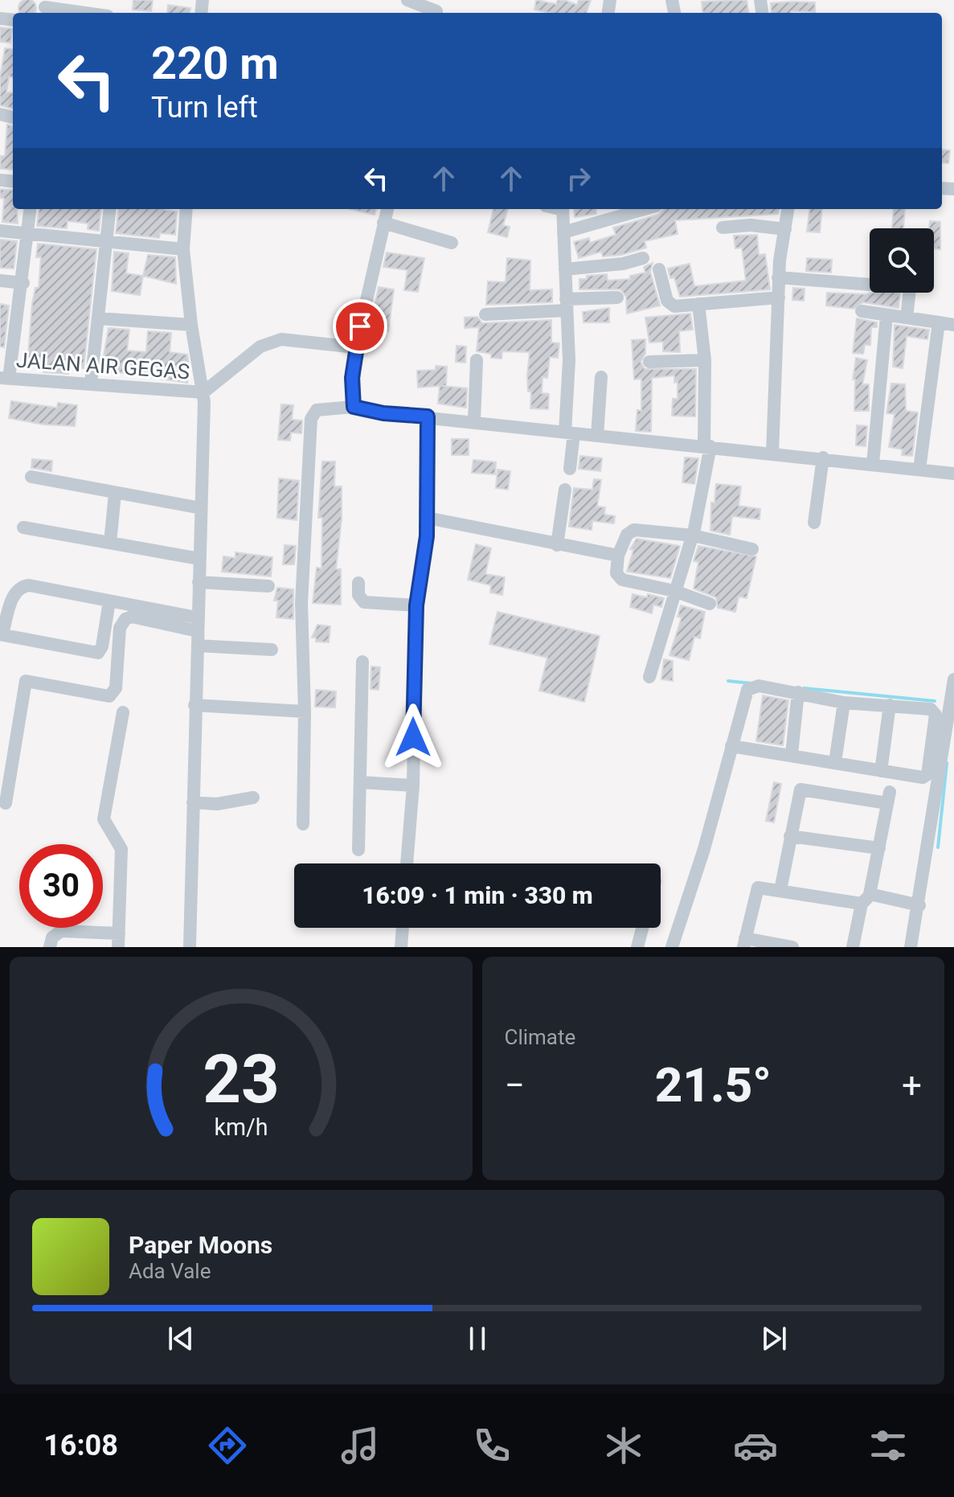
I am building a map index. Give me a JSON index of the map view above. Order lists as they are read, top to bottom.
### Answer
{
  "streets": {
    "street": ["JALAN AIR GEGAS"]
  },
  "page": {
    "turn": ["220 m", "Turn left"],
    "limit": "30",
    "trip": "16:09 · 1 min · 330 m",
    "tile": "Climate",
    "heat": ["−", "21.5°", "+"],
    "song": ["Paper Moons", "Ada Vale"],
    "tabs": "16:08",
    "gauge": ["23", "km/h"]
  }
}
